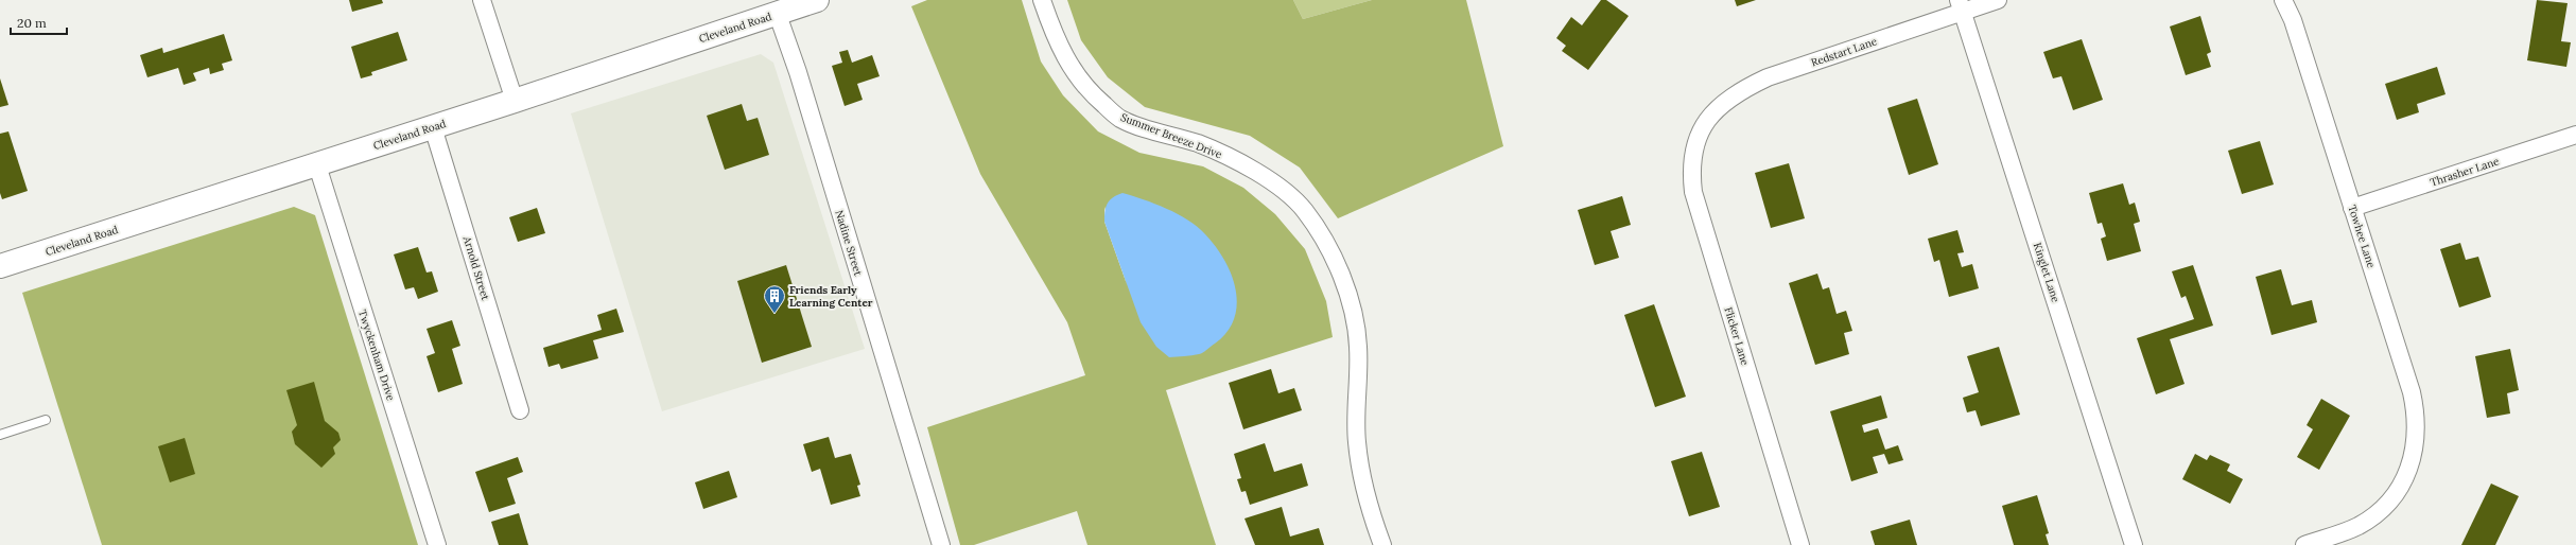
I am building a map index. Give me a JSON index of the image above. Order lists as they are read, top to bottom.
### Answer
{
  "streets": {
    "main road": ["Cleveland Road"],
    "street": [
      "Redstart Lane",
      "Summer Breeze Drive",
      "Thrasher Lane",
      "Towhee Lane",
      "Nadine Street",
      "Arnold Street",
      "Kinglet Lane",
      "Flicker Lane",
      "Twyckenham Drive"
    ]
  },
  "crossings": [
    ["Cleveland Road", "Nadine Street"],
    ["Cleveland Road", "Arnold Street"],
    ["Cleveland Road", "Twyckenham Drive"],
    ["Redstart Lane", "Kinglet Lane"],
    ["Redstart Lane", "Flicker Lane"],
    ["Thrasher Lane", "Towhee Lane"]
  ],
  "places": {
    "building": ["Friends Early Learning Center"]
  },
  "scale_bar": "20 m"
}
